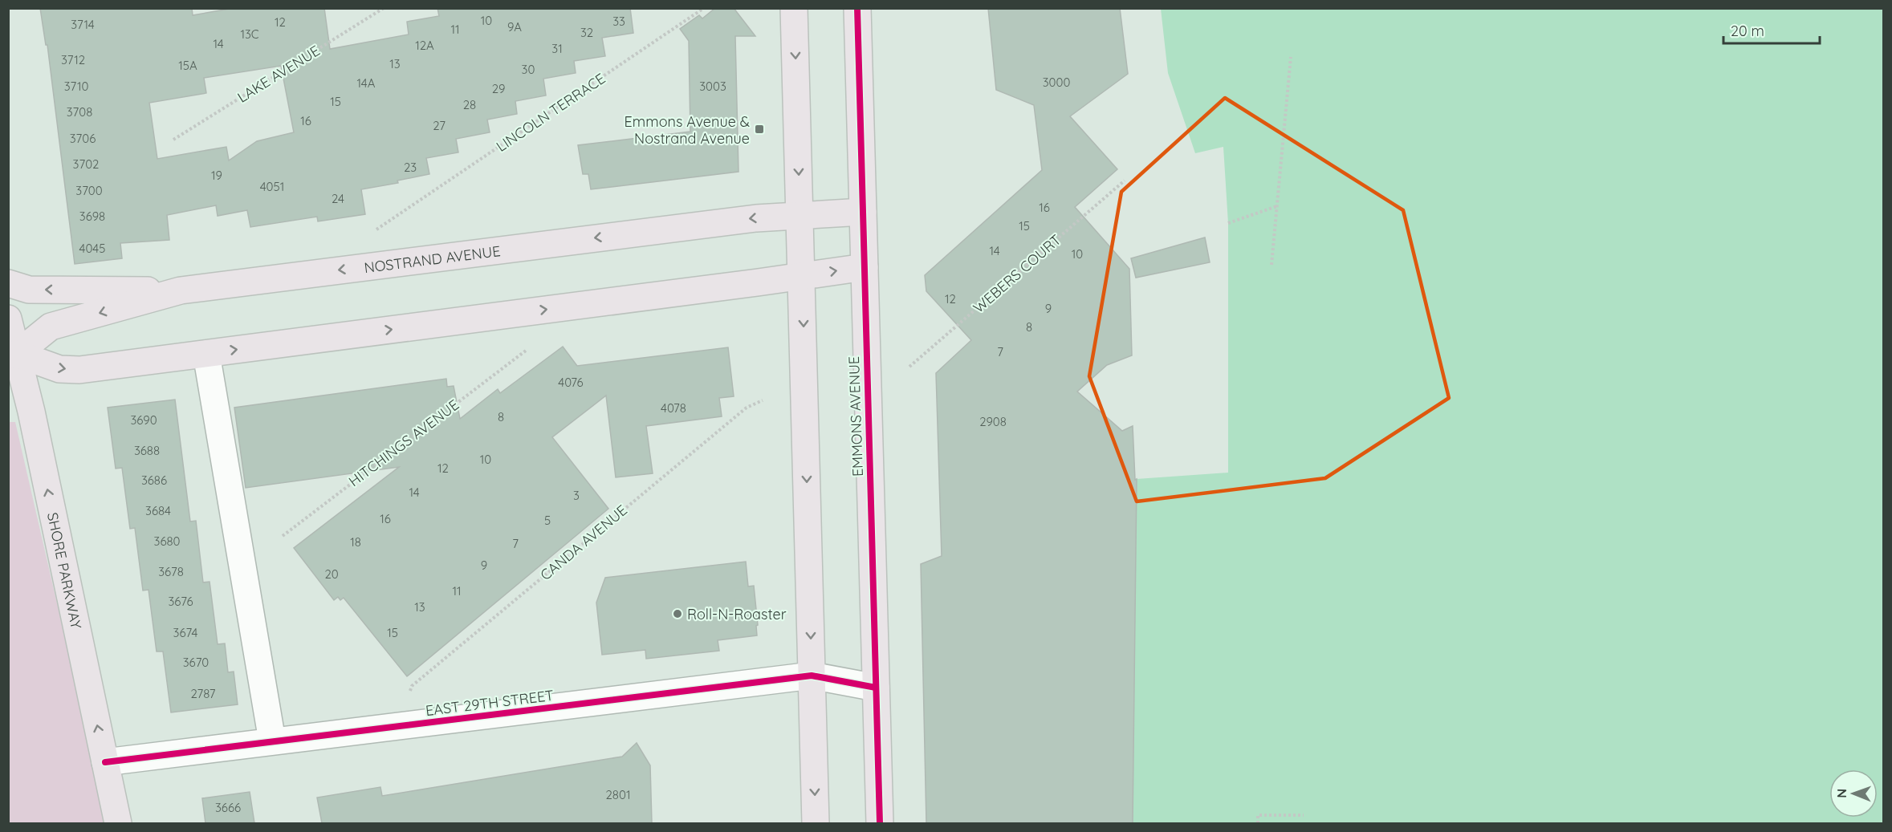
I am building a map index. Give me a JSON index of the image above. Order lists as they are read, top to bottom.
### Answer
{
  "streets": {
    "main road": ["NOSTRAND AVENUE", "EMMONS AVENUE", "SHORE PARKWAY"],
    "street": ["EAST 29TH STREET"],
    "path": [
      "LAKE AVENUE",
      "LINCOLN TERRACE",
      "WEBERS COURT",
      "HITCHINGS AVENUE",
      "CANDA AVENUE"
    ]
  },
  "crossings": [
    ["NOSTRAND AVENUE", "EMMONS AVENUE"],
    ["NOSTRAND AVENUE", "SHORE PARKWAY"],
    ["EMMONS AVENUE", "EAST 29TH STREET"],
    ["SHORE PARKWAY", "EAST 29TH STREET"]
  ],
  "one_way": ["SHORE PARKWAY"],
  "places": {
    "transit": ["Emmons Avenue & Nostrand Avenue"],
    "other": ["Roll-N-Roaster"]
  },
  "house_numbers": [
    "10",
    "33",
    "12",
    "3714",
    "9A",
    "11",
    "32",
    "13C",
    "14",
    "12A",
    "31",
    "3712",
    "13",
    "15A",
    "30",
    "3000",
    "14A",
    "3710",
    "3003",
    "29",
    "15",
    "28",
    "3708",
    "16",
    "27",
    "3706",
    "3702",
    "23",
    "19",
    "4051",
    "3700",
    "24",
    "16",
    "3698",
    "15",
    "4045",
    "14",
    "10",
    "12",
    "9",
    "8",
    "7",
    "4076",
    "4078",
    "8",
    "3690",
    "2908",
    "3688",
    "10",
    "12",
    "3686",
    "14",
    "3",
    "3684",
    "16",
    "5",
    "3680",
    "18",
    "7",
    "9",
    "3678",
    "20",
    "11",
    "3676",
    "13",
    "3674",
    "15",
    "3670",
    "2787",
    "2801",
    "3666"
  ],
  "scale_bar": "20 m",
  "north": "left"
}
